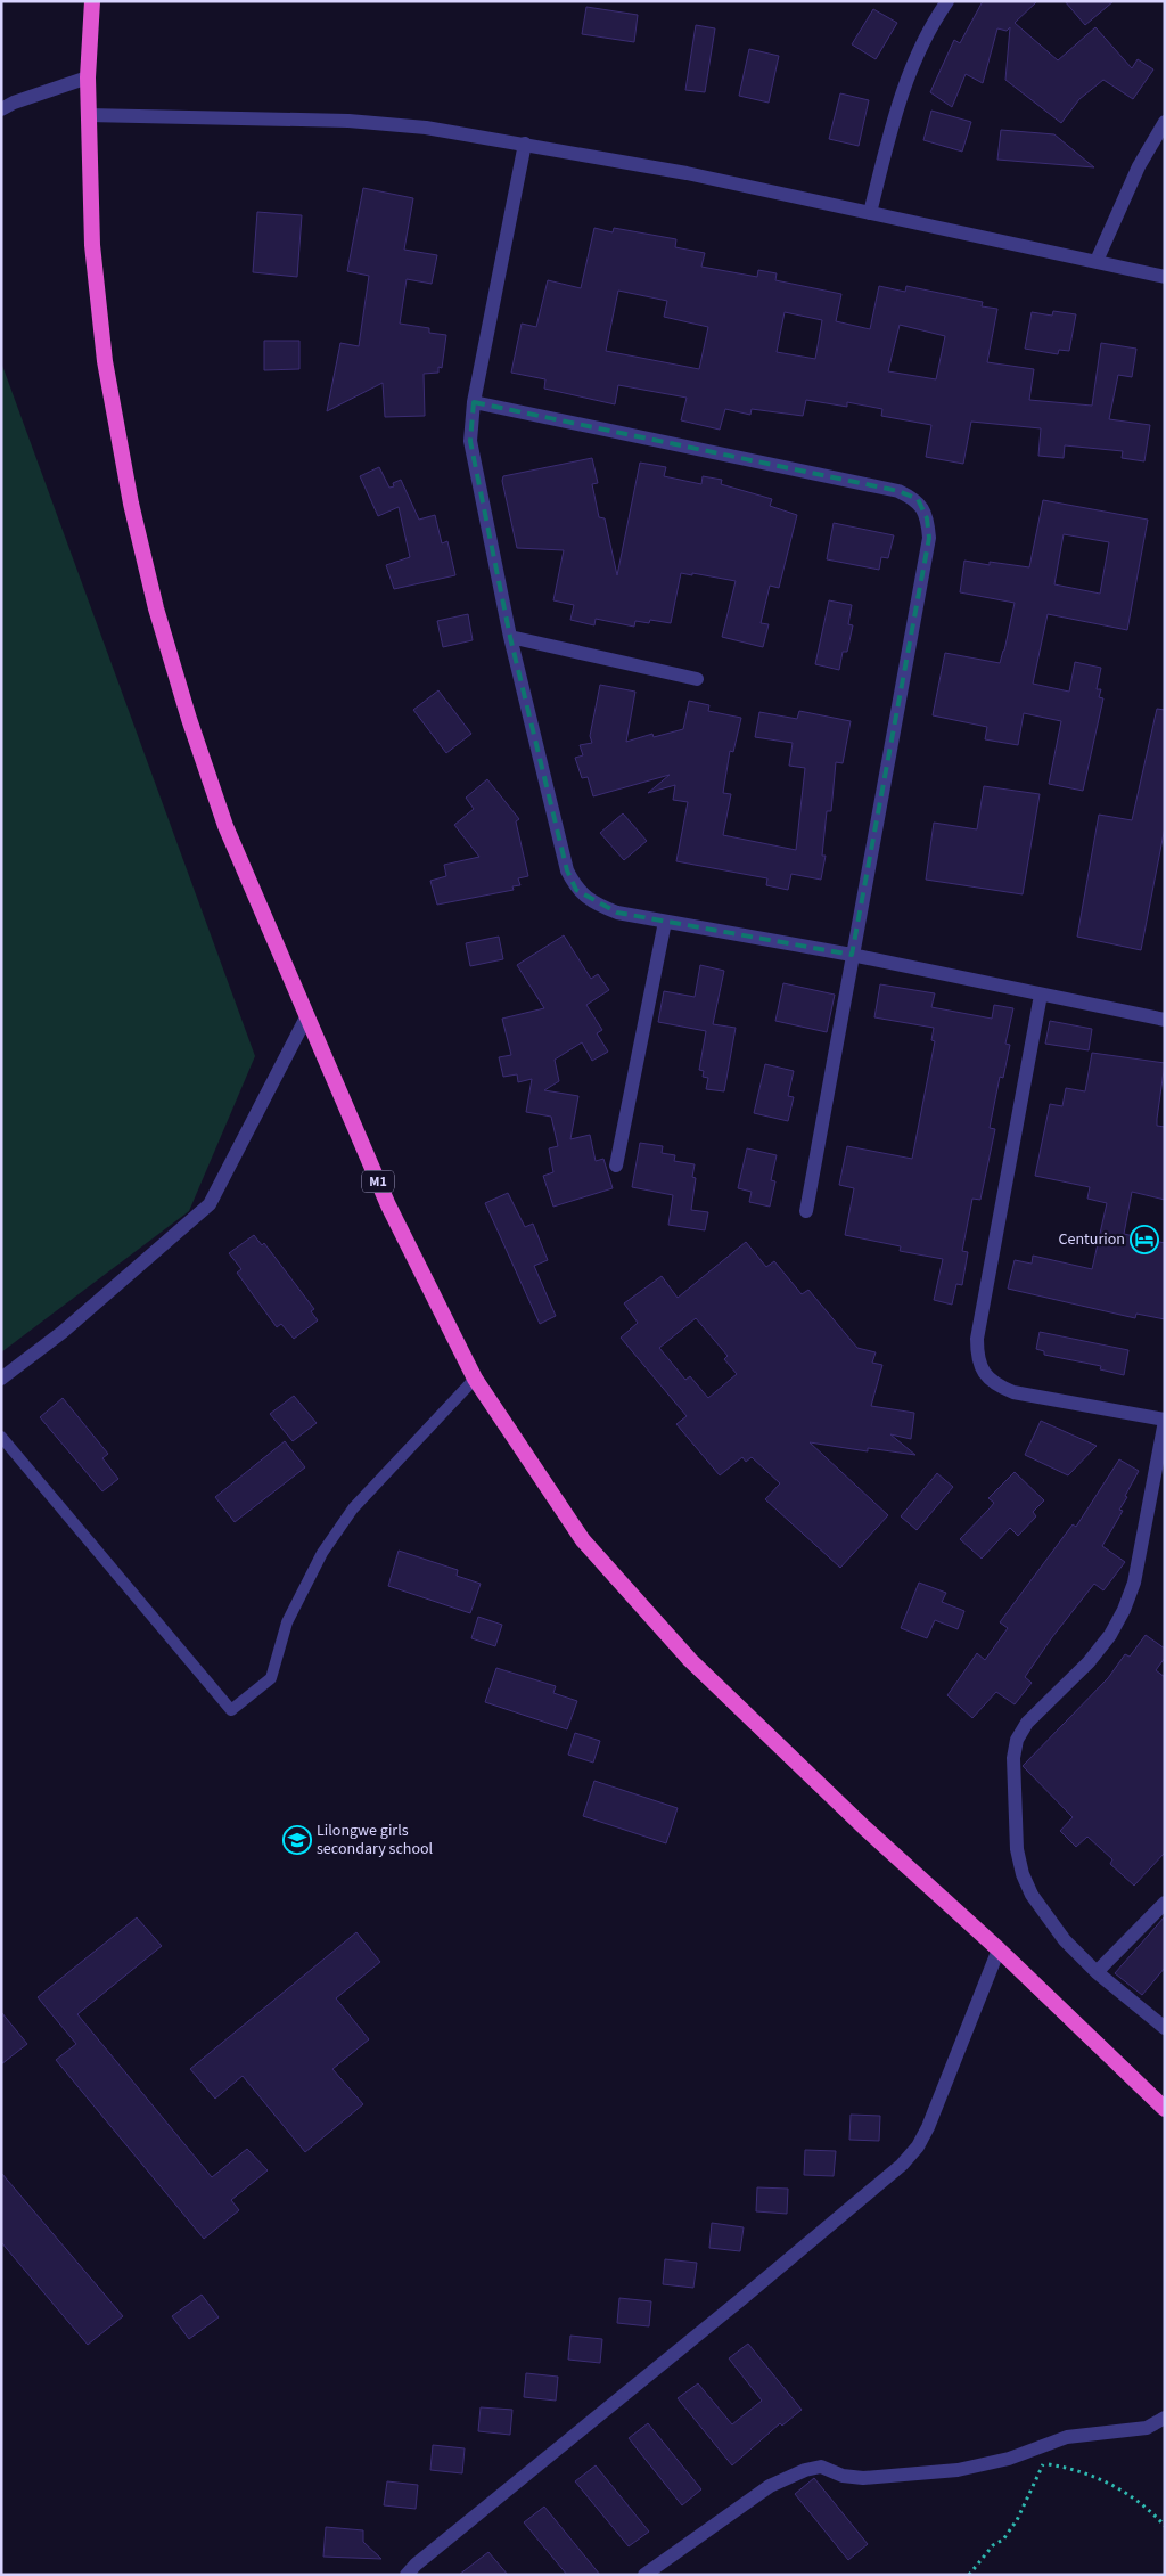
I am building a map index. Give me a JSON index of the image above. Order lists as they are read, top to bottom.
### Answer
{
  "streets": {
    "highway": ["M1"]
  },
  "places": {
    "hotel": ["Centurion"],
    "school or university": ["Lilongwe girls secondary school"]
  }
}
